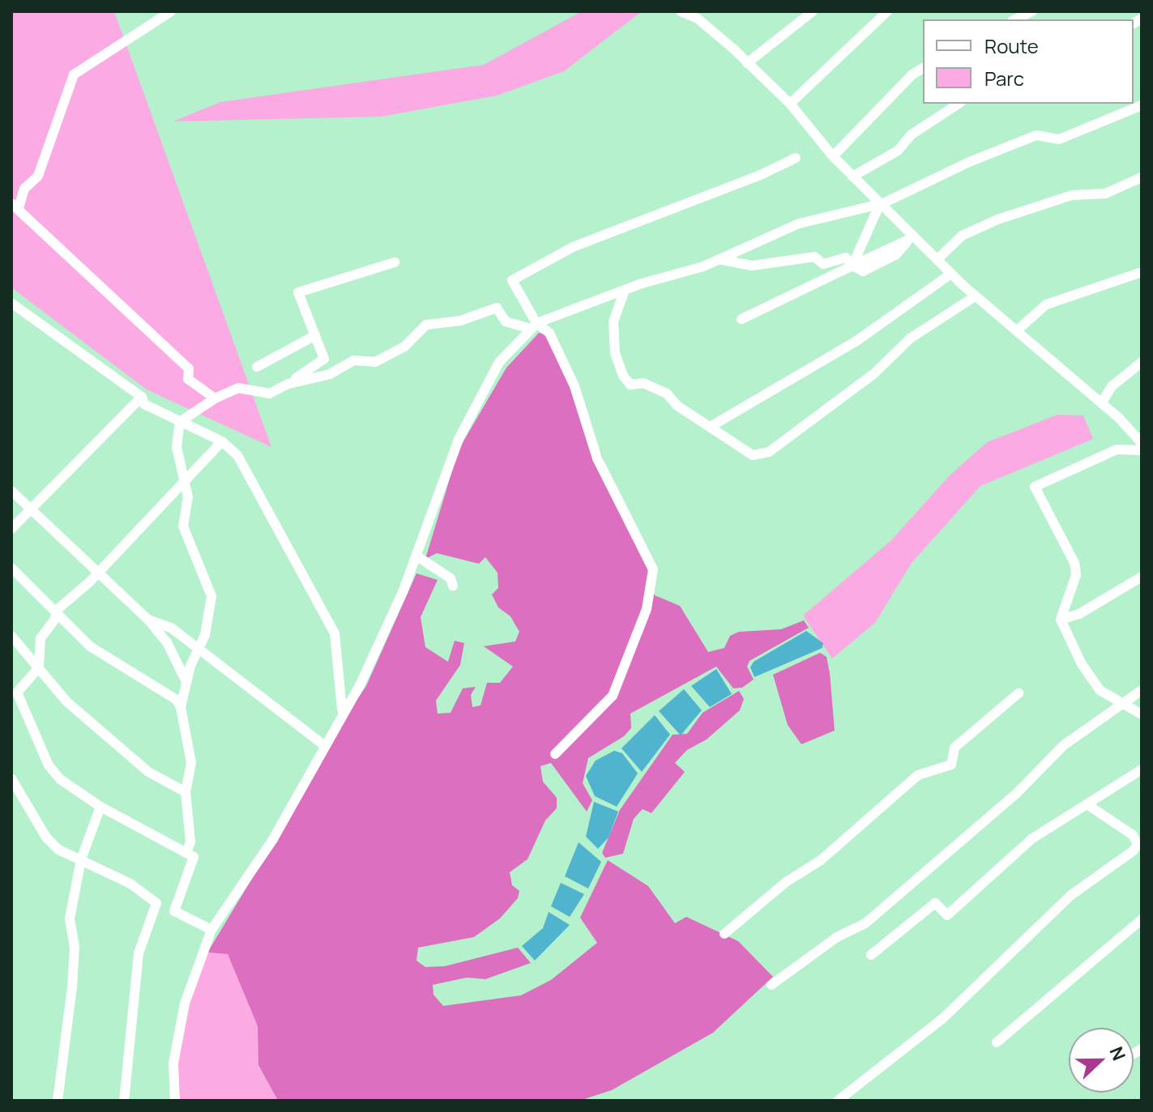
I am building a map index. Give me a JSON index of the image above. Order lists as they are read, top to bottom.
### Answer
{
  "legend": ["Route", "Parc"],
  "north": "right"
}
